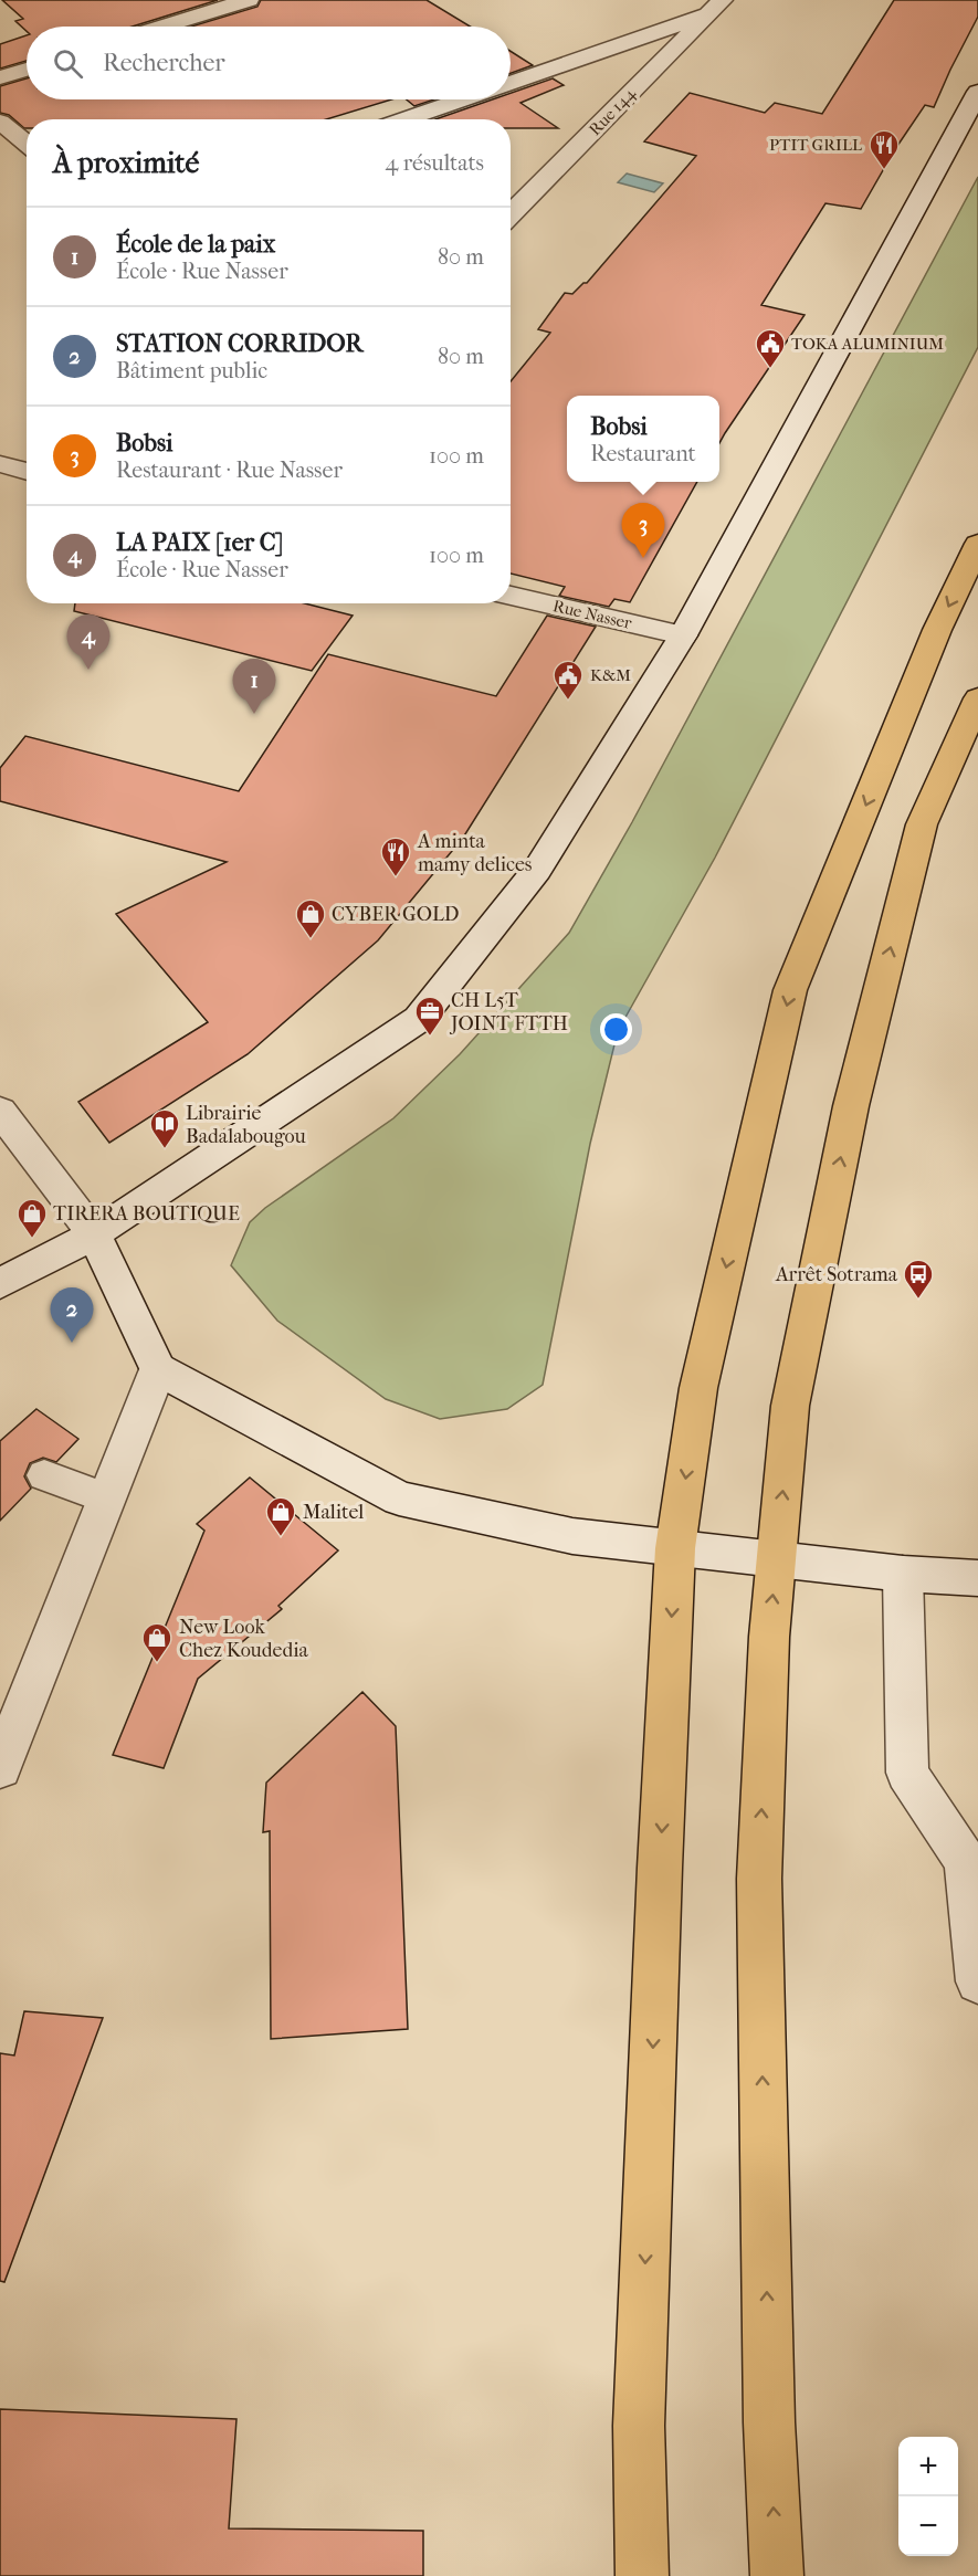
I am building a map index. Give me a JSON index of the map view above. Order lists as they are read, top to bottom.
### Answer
{
  "streets": {
    "main road": ["Rue 144", "Rue Nasser"]
  },
  "places": {
    "restaurant": ["PTIT GRILL", "A minta mamy delices"],
    "public building": ["TOKA ALUMINIUM", "K&M"],
    "shop": [
      "CYBER GOLD",
      "TIRERA BOUTIQUE",
      "Malitel",
      "New Look Chez Koudedia"
    ],
    "office": ["CH L5T JOINT FTTH"],
    "library": ["Librairie Badalabougou"],
    "bus stop": ["Arrêt Sotrama"]
  },
  "page": {
    "search": "Rechercher",
    "heading": ["À proximité", "4 résultats"],
    "list": [
      {
        "mark": "1",
        "name": "École de la paix",
        "note": "École · Rue Nasser",
        "value": "80 m"
      },
      {
        "mark": "2",
        "name": "STATION CORRIDOR",
        "note": "Bâtiment public",
        "value": "80 m"
      },
      {
        "mark": "3",
        "name": "Bobsi",
        "note": "Restaurant · Rue Nasser",
        "value": "100 m"
      },
      {
        "mark": "4",
        "name": "LA PAIX [1er C]",
        "note": "École · Rue Nasser",
        "value": "100 m"
      }
    ],
    "popup": ["Bobsi", "Restaurant"],
    "pins": [
      "3",
      "4",
      "1",
      "2"
    ],
    "map_buttons": ["+", "−"]
  }
}
